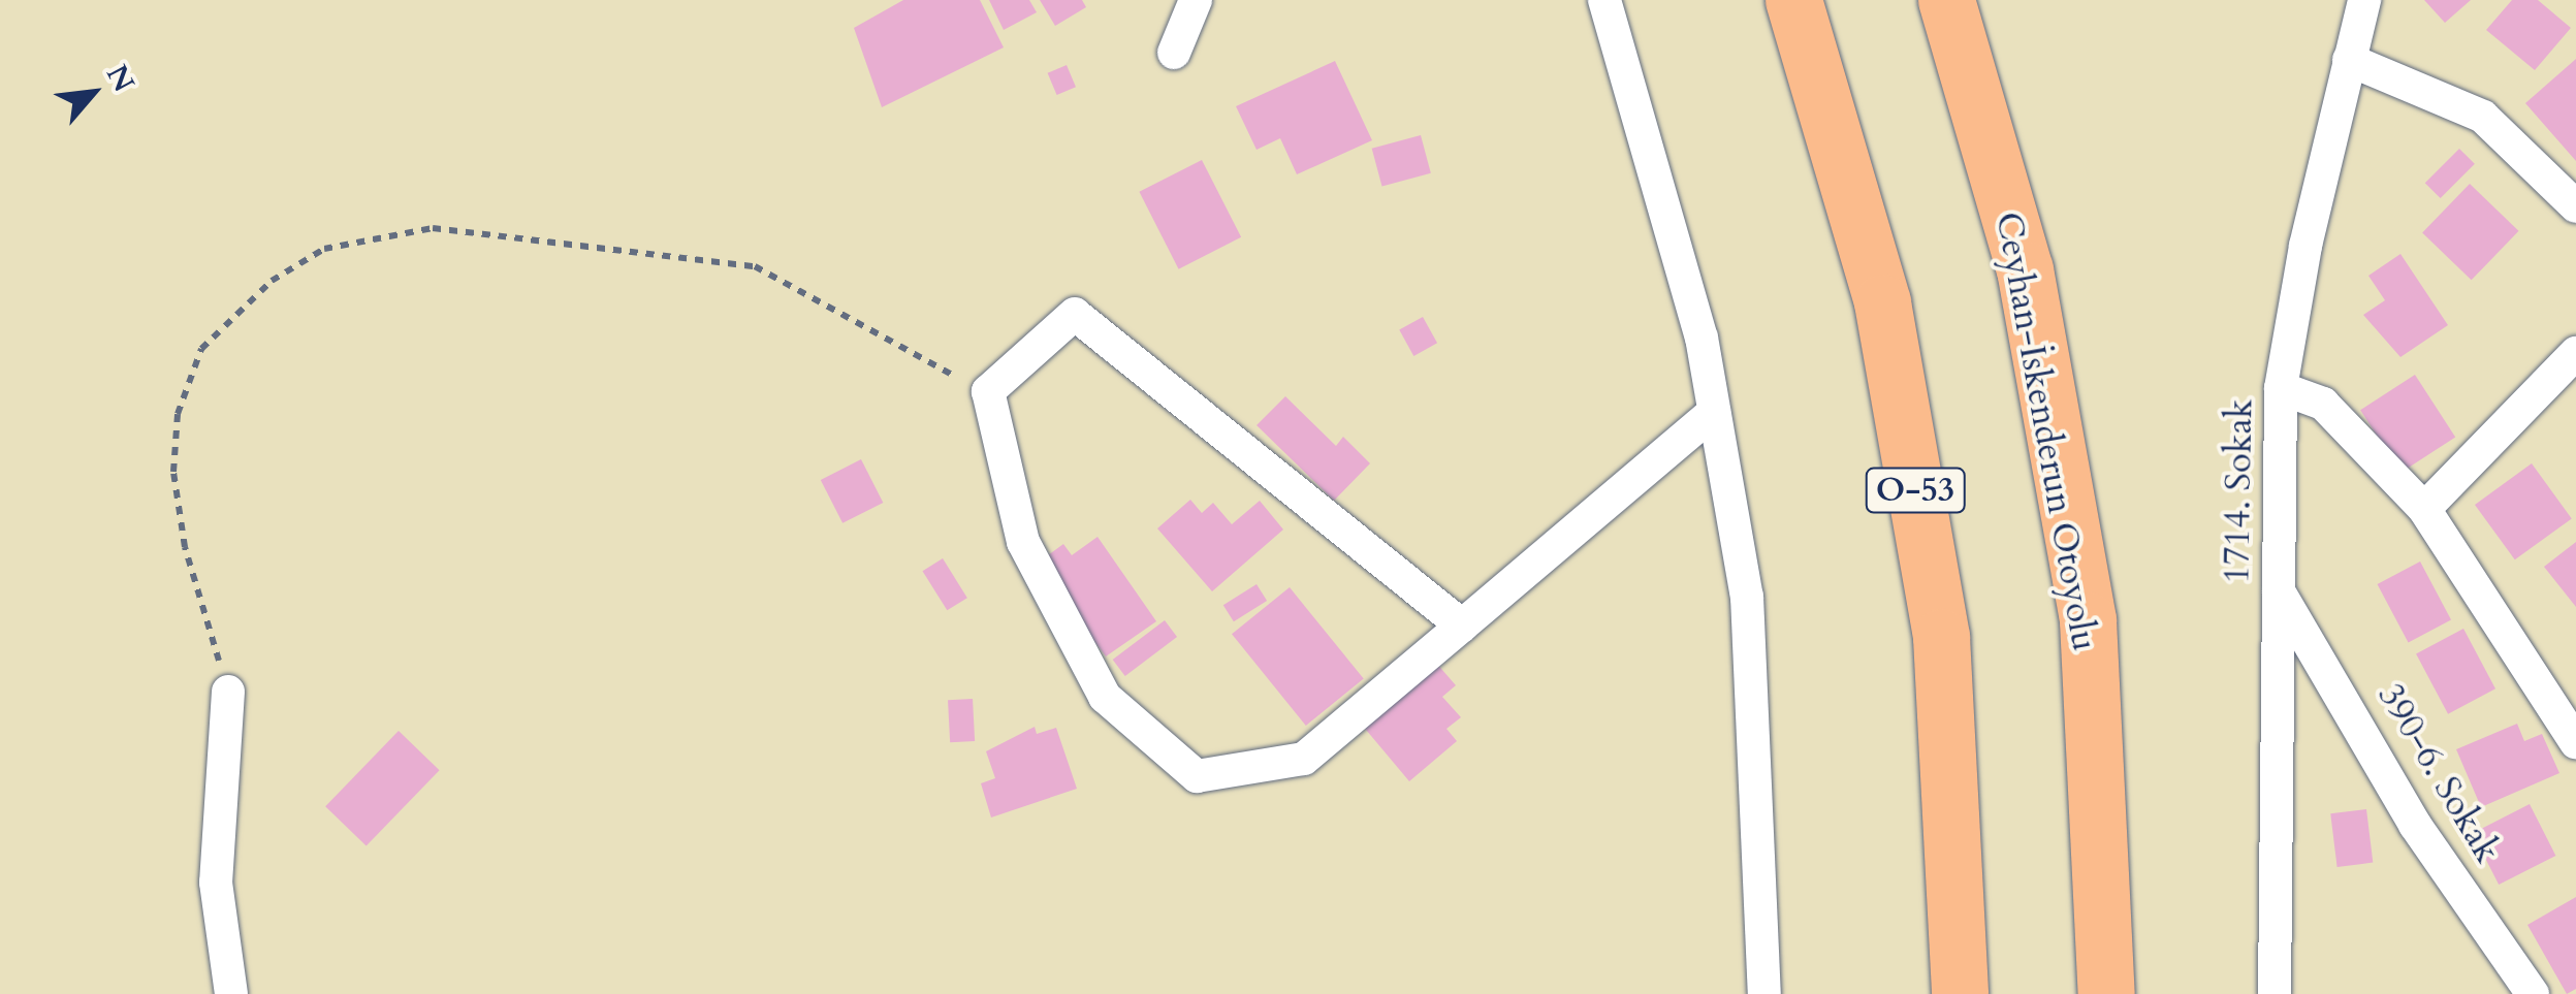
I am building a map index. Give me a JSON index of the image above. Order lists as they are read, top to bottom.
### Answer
{
  "streets": {
    "highway": ["Ceyhan-İskenderun Otoyolu", "O-53"],
    "street": ["1714. Sokak", "390-6. Sokak"]
  },
  "crossings": [
    ["1714. Sokak", "390-6. Sokak"]
  ],
  "north": "top right"
}
